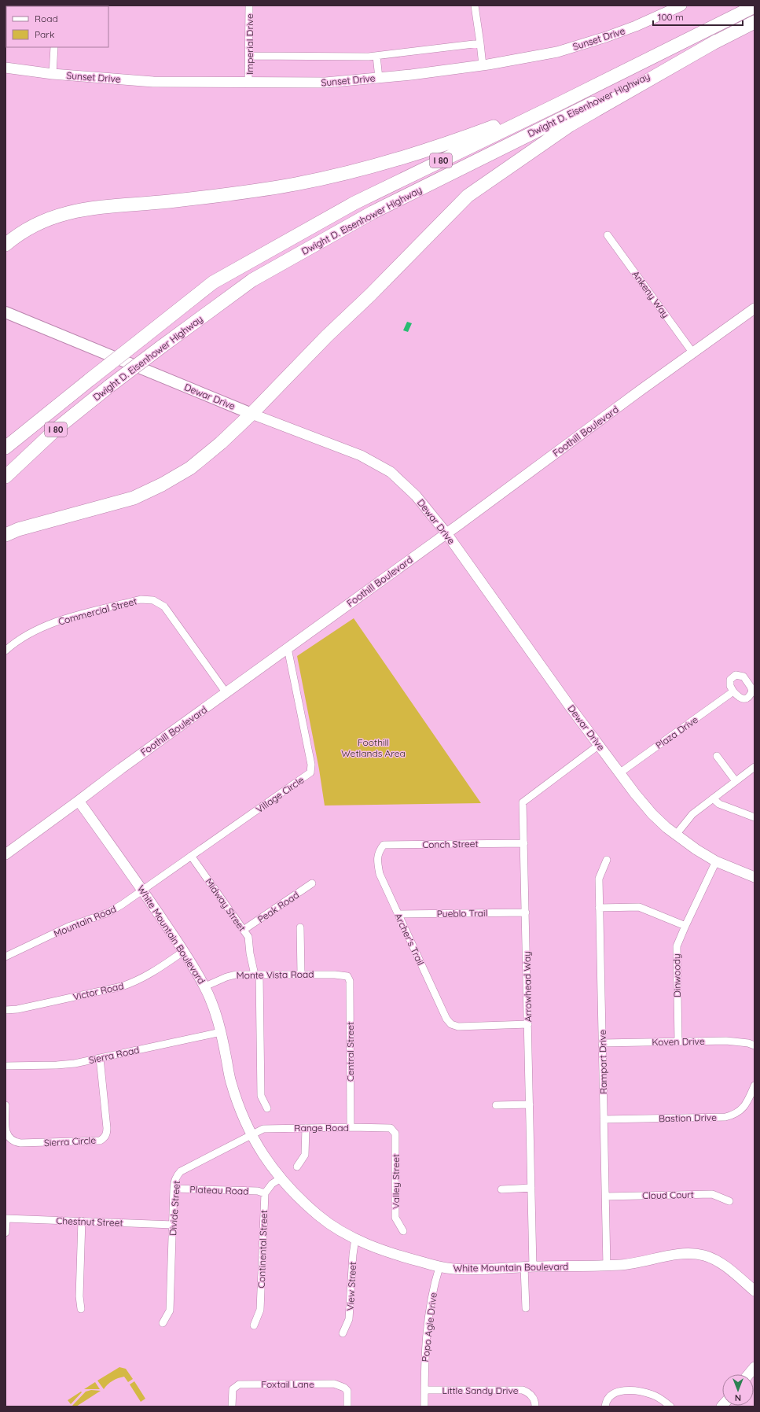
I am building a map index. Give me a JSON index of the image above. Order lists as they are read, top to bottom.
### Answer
{
  "streets": {
    "highway": ["Dwight D. Eisenhower Highway", "I 80"],
    "main road": ["Dewar Drive"],
    "street": [
      "Sunset Drive",
      "Imperial Drive",
      "Ankeny Way",
      "Foothill Boulevard",
      "Commercial Street",
      "Plaza Drive",
      "Village Circle",
      "Conch Street",
      "Midway Street",
      "Peak Road",
      "Pueblo Trail",
      "Mountain Road",
      "White Mountain Boulevard",
      "Archer's Trail",
      "Monte Vista Road",
      "Dinwoody",
      "Arrowhead Way",
      "Victor Road",
      "Koven Drive",
      "Central Street",
      "Sierra Road",
      "Rampart Drive",
      "Bastion Drive",
      "Range Road",
      "Sierra Circle",
      "Valley Street",
      "Plateau Road",
      "Cloud Court",
      "Divide Street",
      "Chestnut Street",
      "Continental Street",
      "View Street",
      "Popo Agie Drive",
      "Foxtail Lane",
      "Little Sandy Drive"
    ]
  },
  "crossings": [
    ["Sunset Drive", "Imperial Drive"],
    ["Ankeny Way", "Foothill Boulevard"],
    ["Dewar Drive", "Foothill Boulevard"],
    ["Dewar Drive", "Plaza Drive"],
    ["Dewar Drive", "Dinwoody"],
    ["Dewar Drive", "Arrowhead Way"],
    ["Foothill Boulevard", "Commercial Street"],
    ["Foothill Boulevard", "Village Circle"],
    ["Foothill Boulevard", "White Mountain Boulevard"],
    ["Village Circle", "Midway Street"],
    ["Village Circle", "Mountain Road"],
    ["Conch Street", "Archer's Trail"],
    ["Conch Street", "Arrowhead Way"],
    ["Midway Street", "Peak Road"],
    ["Midway Street", "Mountain Road"],
    ["Midway Street", "Monte Vista Road"],
    ["Pueblo Trail", "Archer's Trail"],
    ["Pueblo Trail", "Arrowhead Way"],
    ["Mountain Road", "White Mountain Boulevard"],
    ["White Mountain Boulevard", "Monte Vista Road"],
    ["White Mountain Boulevard", "Arrowhead Way"],
    ["White Mountain Boulevard", "Victor Road"],
    ["White Mountain Boulevard", "Sierra Road"],
    ["White Mountain Boulevard", "Rampart Drive"],
    ["White Mountain Boulevard", "Range Road"],
    ["White Mountain Boulevard", "Divide Street"],
    ["White Mountain Boulevard", "View Street"],
    ["White Mountain Boulevard", "Popo Agie Drive"],
    ["Archer's Trail", "Arrowhead Way"],
    ["Monte Vista Road", "Central Street"],
    ["Dinwoody", "Koven Drive"],
    ["Koven Drive", "Rampart Drive"],
    ["Central Street", "Range Road"],
    ["Sierra Road", "Sierra Circle"],
    ["Rampart Drive", "Bastion Drive"],
    ["Rampart Drive", "Cloud Court"],
    ["Range Road", "Valley Street"],
    ["Range Road", "Divide Street"],
    ["Plateau Road", "Divide Street"],
    ["Plateau Road", "Continental Street"],
    ["Divide Street", "Chestnut Street"],
    ["Popo Agie Drive", "Little Sandy Drive"]
  ],
  "parks": ["Foothill Wetlands Area"],
  "legend": ["Road", "Park"],
  "scale_bar": "100 m",
  "north": "bottom"
}
